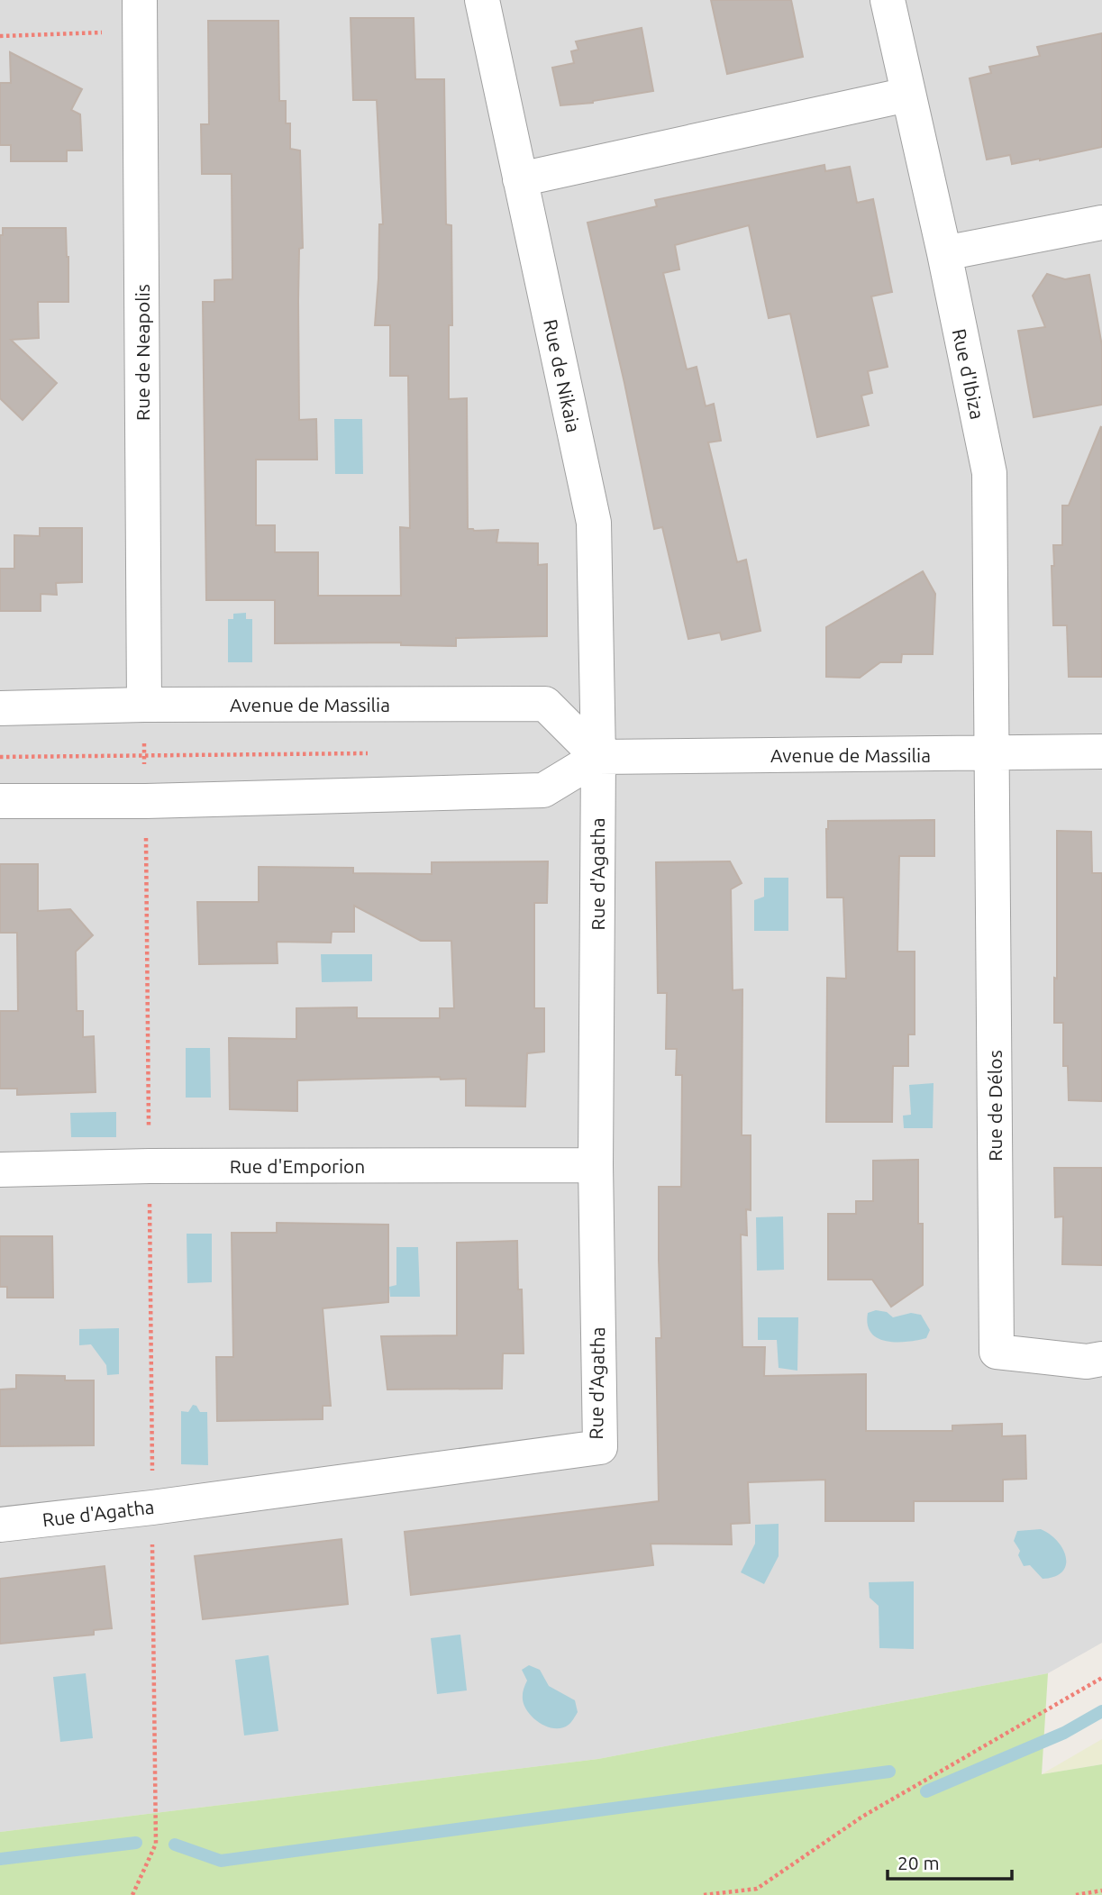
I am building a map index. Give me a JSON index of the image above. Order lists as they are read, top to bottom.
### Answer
{
  "streets": {
    "street": [
      "Rue de Neapolis",
      "Rue d'Ibiza",
      "Rue de Nikaia",
      "Avenue de Massilia",
      "Rue d'Agatha",
      "Rue de Délos",
      "Rue d'Emporion"
    ]
  },
  "crossings": [
    ["Rue de Neapolis", "Avenue de Massilia"],
    ["Rue d'Ibiza", "Avenue de Massilia"],
    ["Rue d'Ibiza", "Rue de Délos"],
    ["Rue de Nikaia", "Avenue de Massilia"],
    ["Rue de Nikaia", "Rue d'Agatha"],
    ["Avenue de Massilia", "Rue d'Agatha"],
    ["Avenue de Massilia", "Rue de Délos"],
    ["Rue d'Agatha", "Rue d'Emporion"]
  ],
  "scale_bar": "20 m"
}
